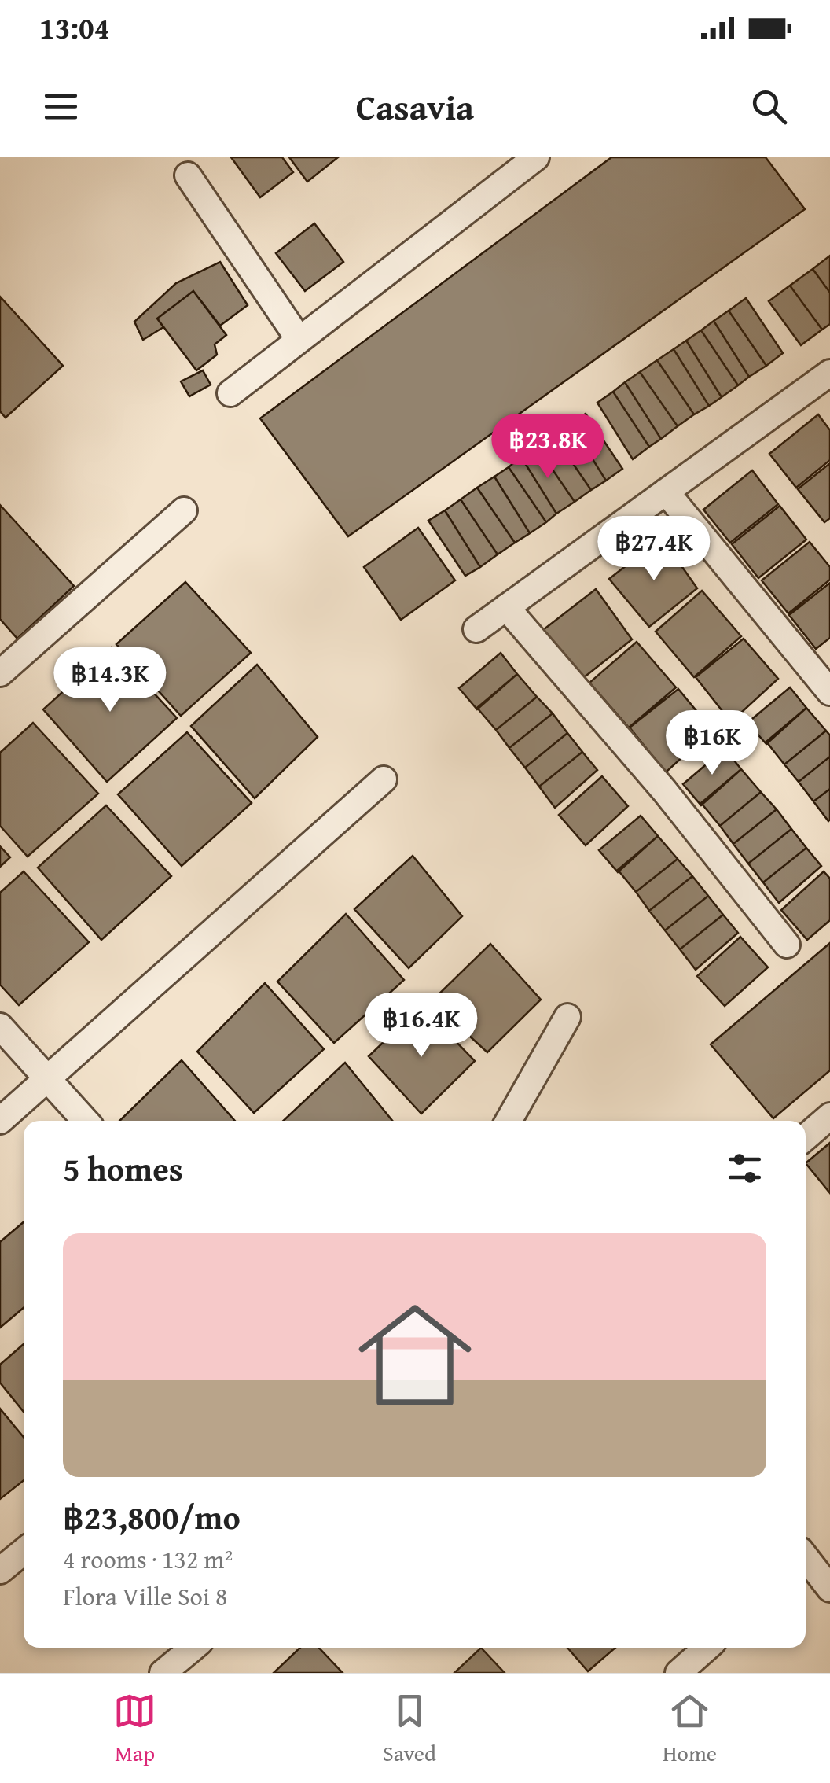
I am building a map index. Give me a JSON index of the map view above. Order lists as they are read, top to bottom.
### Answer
{
  "page": {
    "status": "13:04",
    "header": "Casavia",
    "price": [
      "฿23.8K",
      "฿27.4K",
      "฿14.3K",
      "฿16K",
      "฿16.4K"
    ],
    "heading": "5 homes",
    "list": [
      {
        "name": "฿23,800/mo",
        "note": "4 rooms · 132 m² · Flora Ville Soi 8"
      }
    ],
    "tabs": ["Map", "Saved", "Home"]
  }
}
